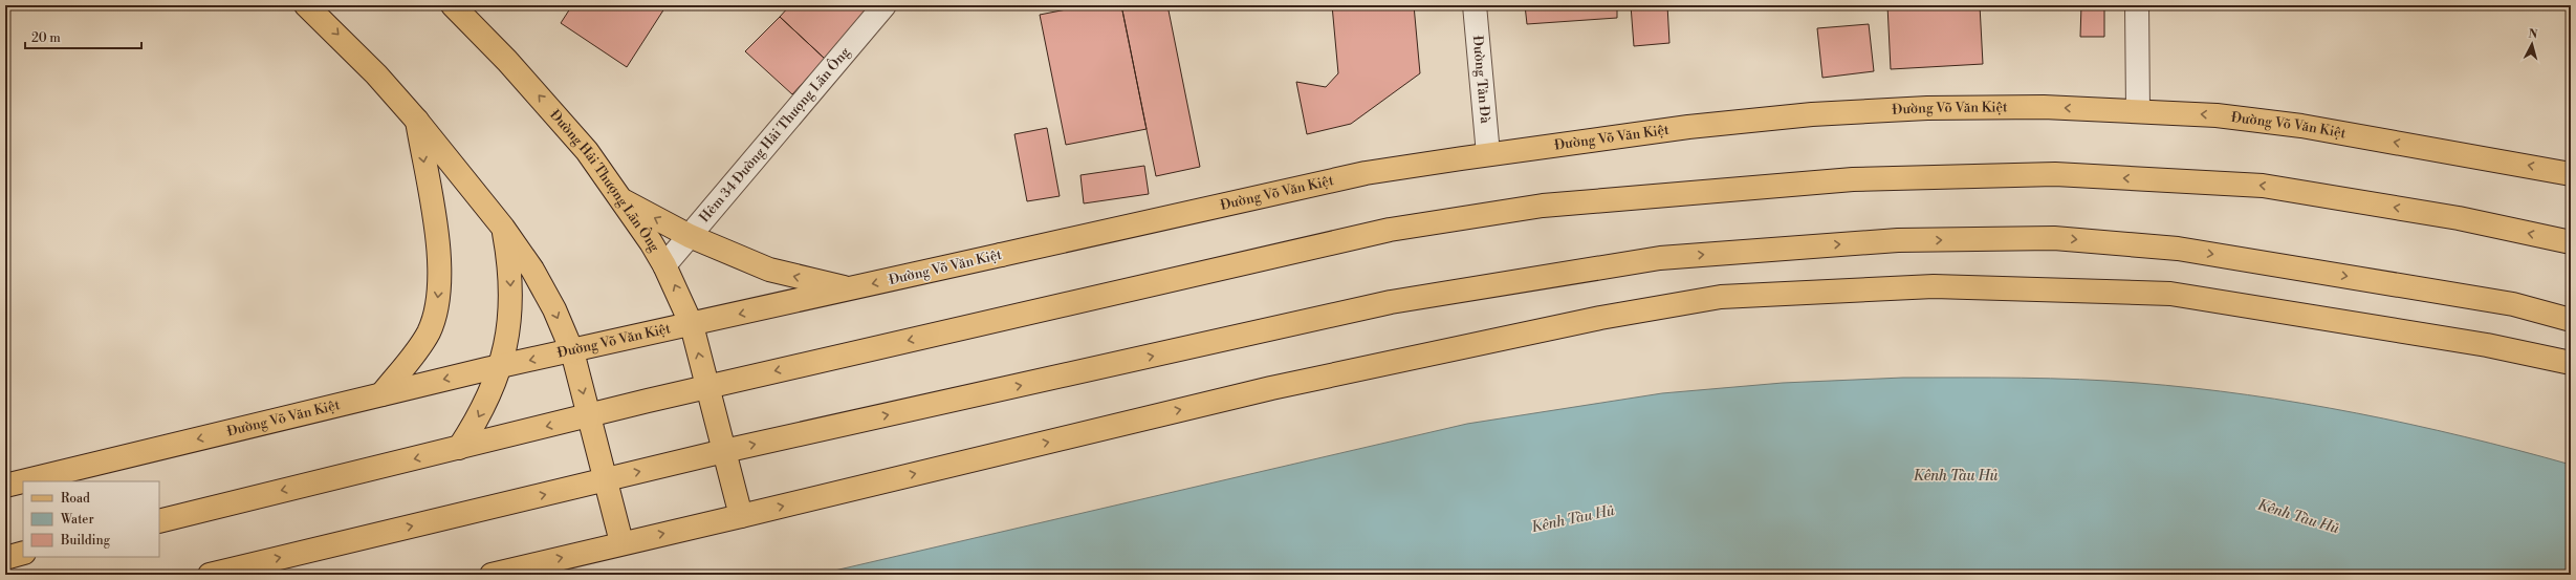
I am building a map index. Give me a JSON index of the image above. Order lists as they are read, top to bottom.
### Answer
{
  "streets": {
    "main road": ["Đường Võ Văn Kiệt", "Đường Hải Thượng Lãn Ông"],
    "street": ["Đường Tản Đà", "Hẻm 34 Đường Hải Thượng Lãn Ông"]
  },
  "crossings": [
    ["Đường Tản Đà", "Đường Võ Văn Kiệt"],
    ["Đường Võ Văn Kiệt", "Đường Hải Thượng Lãn Ông"],
    ["Hẻm 34 Đường Hải Thượng Lãn Ông", "Đường Hải Thượng Lãn Ông"]
  ],
  "water": ["Kênh Tàu Hủ"],
  "legend": ["Road", "Water", "Building"],
  "scale_bar": "20 m",
  "north": "top"
}
